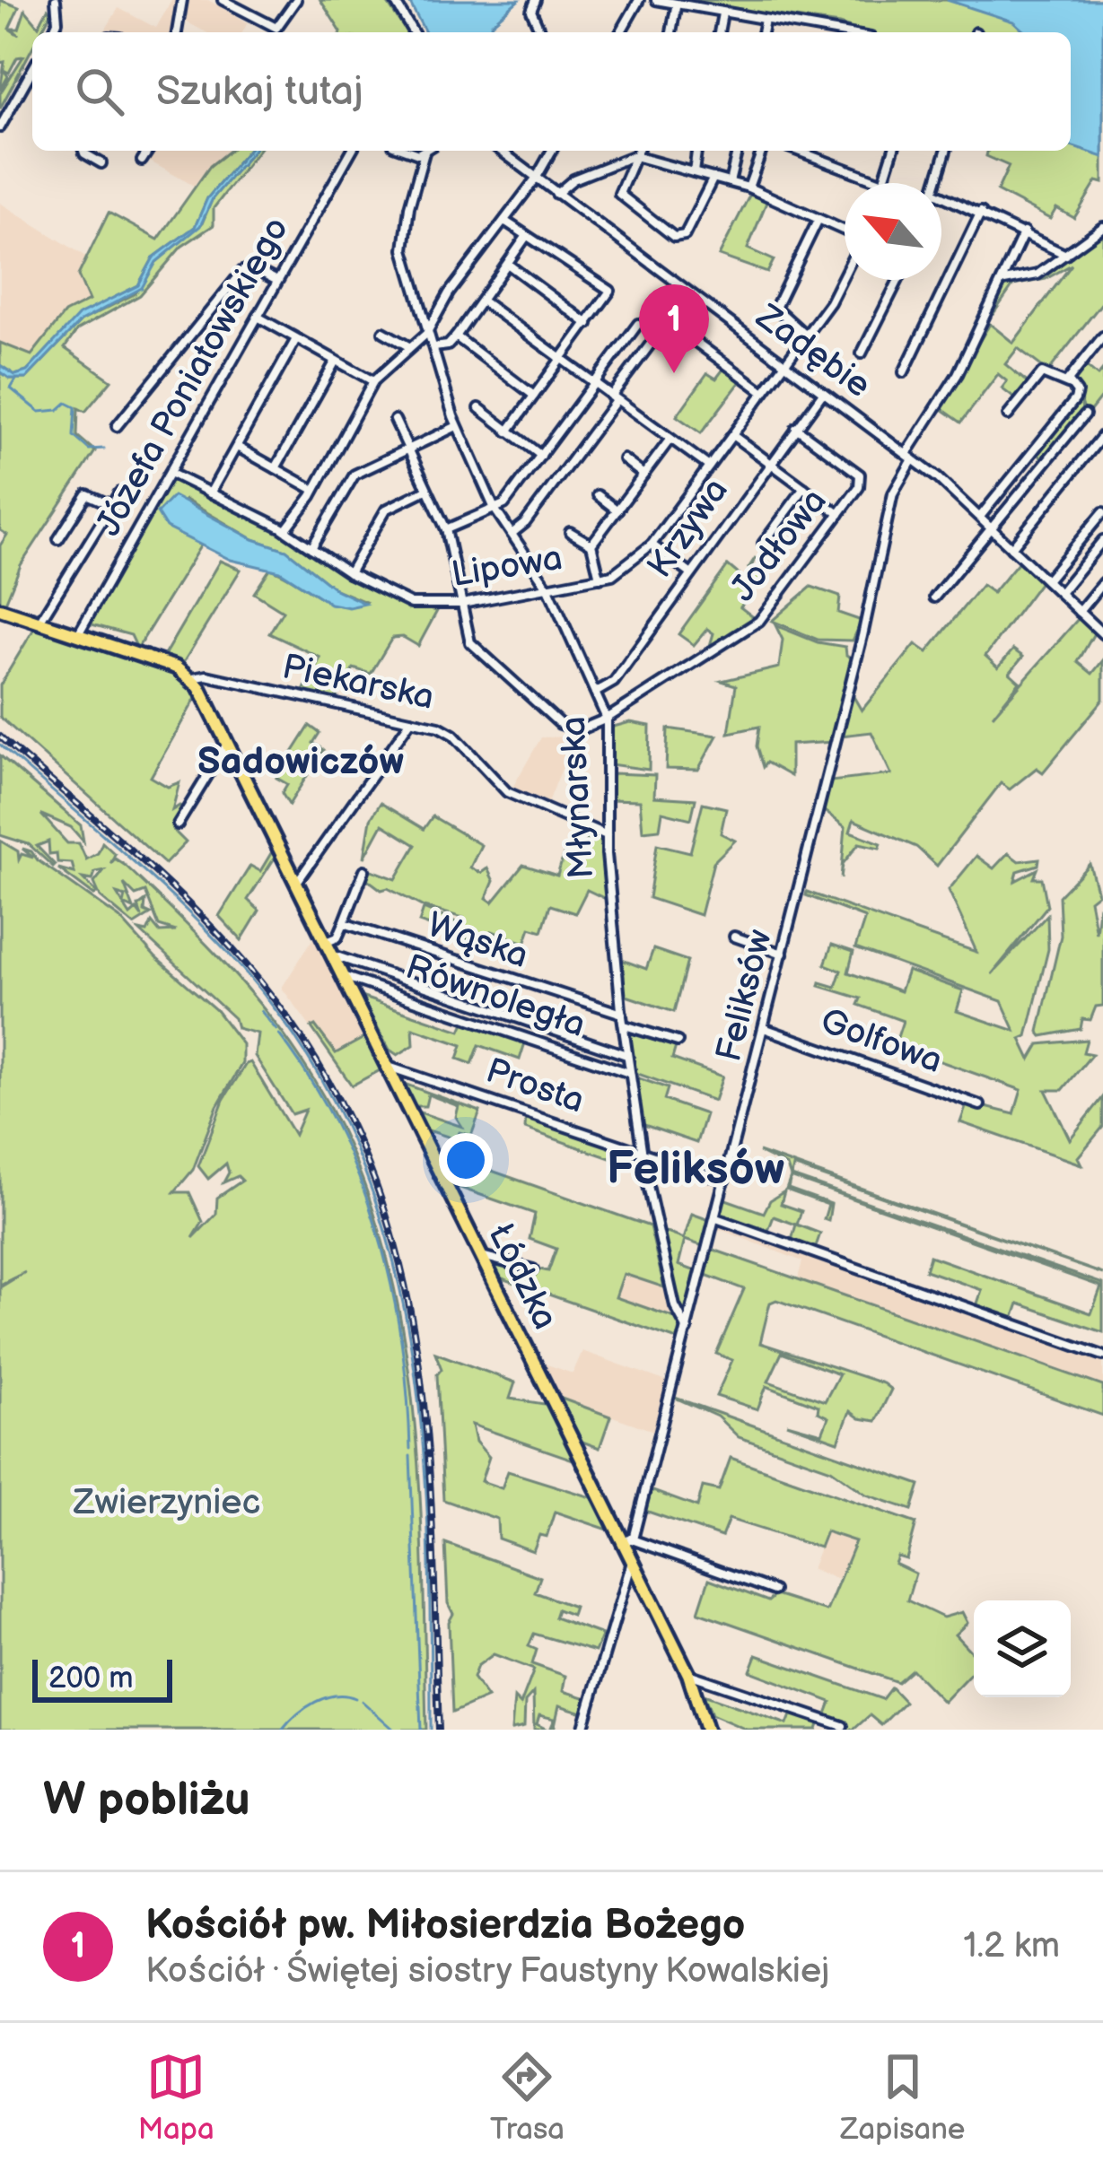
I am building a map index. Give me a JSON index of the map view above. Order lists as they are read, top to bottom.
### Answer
{
  "streets": {
    "main road": ["Łódzka"],
    "street": [
      "Zadębie",
      "Józefa Poniatowskiego",
      "Krzywa",
      "Jodłowa",
      "Lipowa",
      "Piekarska",
      "Młynarska",
      "Wąska",
      "Feliksów",
      "Równoległa",
      "Golfowa",
      "Prosta"
    ]
  },
  "crossings": [
    ["Zadębie", "Krzywa"],
    ["Zadębie", "Lipowa"],
    ["Zadębie", "Feliksów"],
    ["Józefa Poniatowskiego", "Lipowa"],
    ["Krzywa", "Jodłowa"],
    ["Krzywa", "Młynarska"],
    ["Jodłowa", "Młynarska"],
    ["Lipowa", "Młynarska"],
    ["Piekarska", "Młynarska"],
    ["Piekarska", "Łódzka"],
    ["Młynarska", "Wąska"],
    ["Młynarska", "Feliksów"],
    ["Młynarska", "Równoległa"],
    ["Młynarska", "Prosta"],
    ["Feliksów", "Golfowa"],
    ["Feliksów", "Prosta"],
    ["Feliksów", "Łódzka"],
    ["Równoległa", "Łódzka"],
    ["Prosta", "Łódzka"]
  ],
  "districts": ["Sadowiczów", "Feliksów"],
  "parks": ["Zwierzyniec"],
  "scale_bar": "200 m",
  "north": "top left",
  "page": {
    "search": "Szukaj tutaj",
    "pins": "1",
    "scale": "200 m",
    "heading": "W pobliżu",
    "list": [
      {
        "mark": "1",
        "name": "Kościół pw. Miłosierdzia Bożego",
        "note": "Kościół · Świętej siostry Faustyny Kowalskiej",
        "value": "1.2 km"
      }
    ],
    "nav": ["Mapa", "Trasa", "Zapisane"]
  }
}
